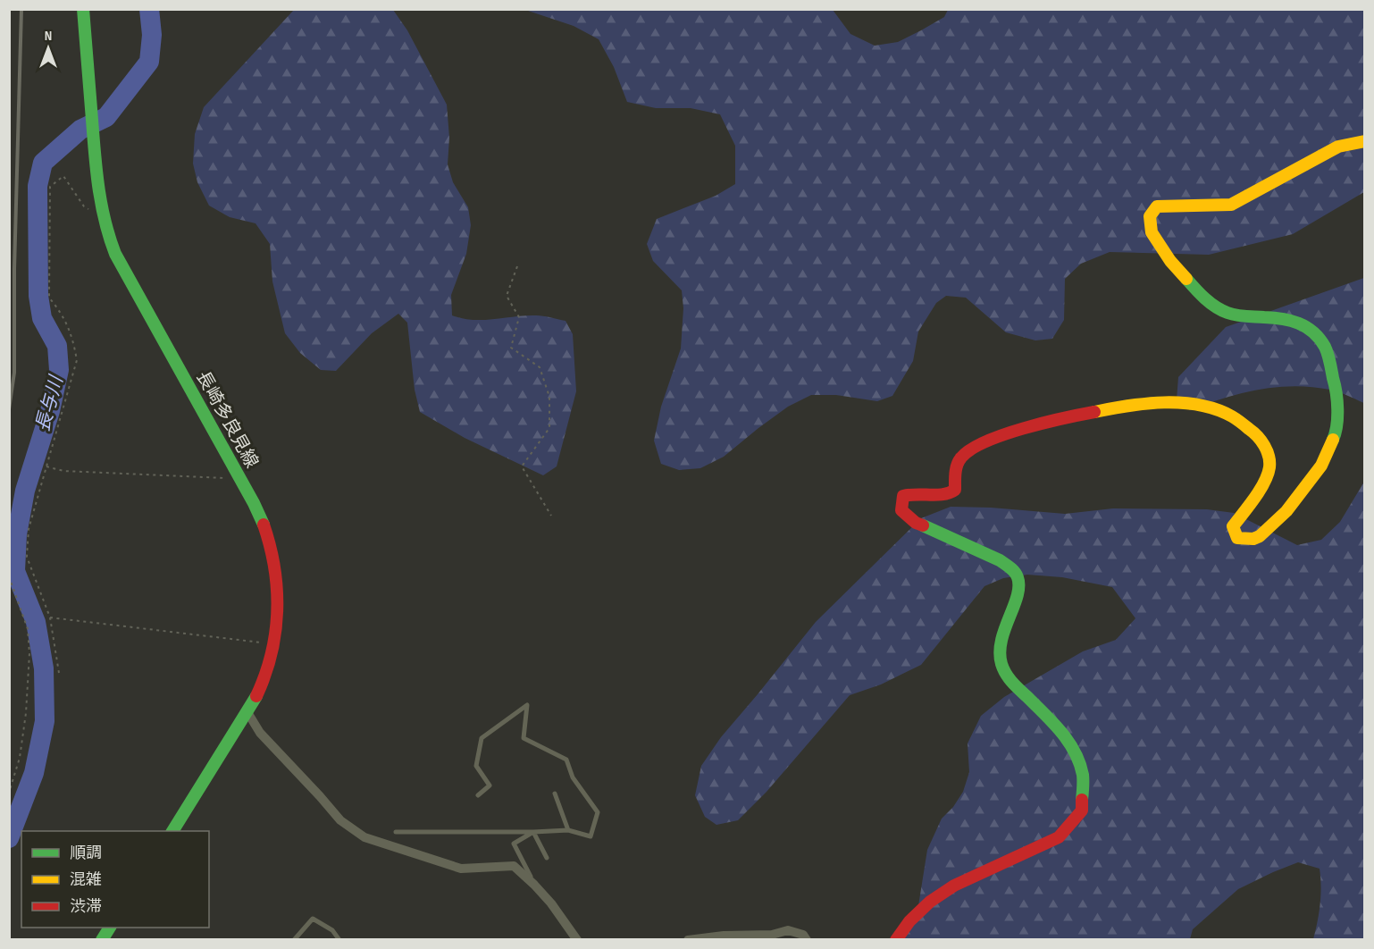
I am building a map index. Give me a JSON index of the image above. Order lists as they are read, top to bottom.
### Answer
{
  "streets": {
    "street": ["長崎多良見線"]
  },
  "water": ["長与川"],
  "legend": ["順調", "混雑", "渋滞"],
  "north": "top"
}
